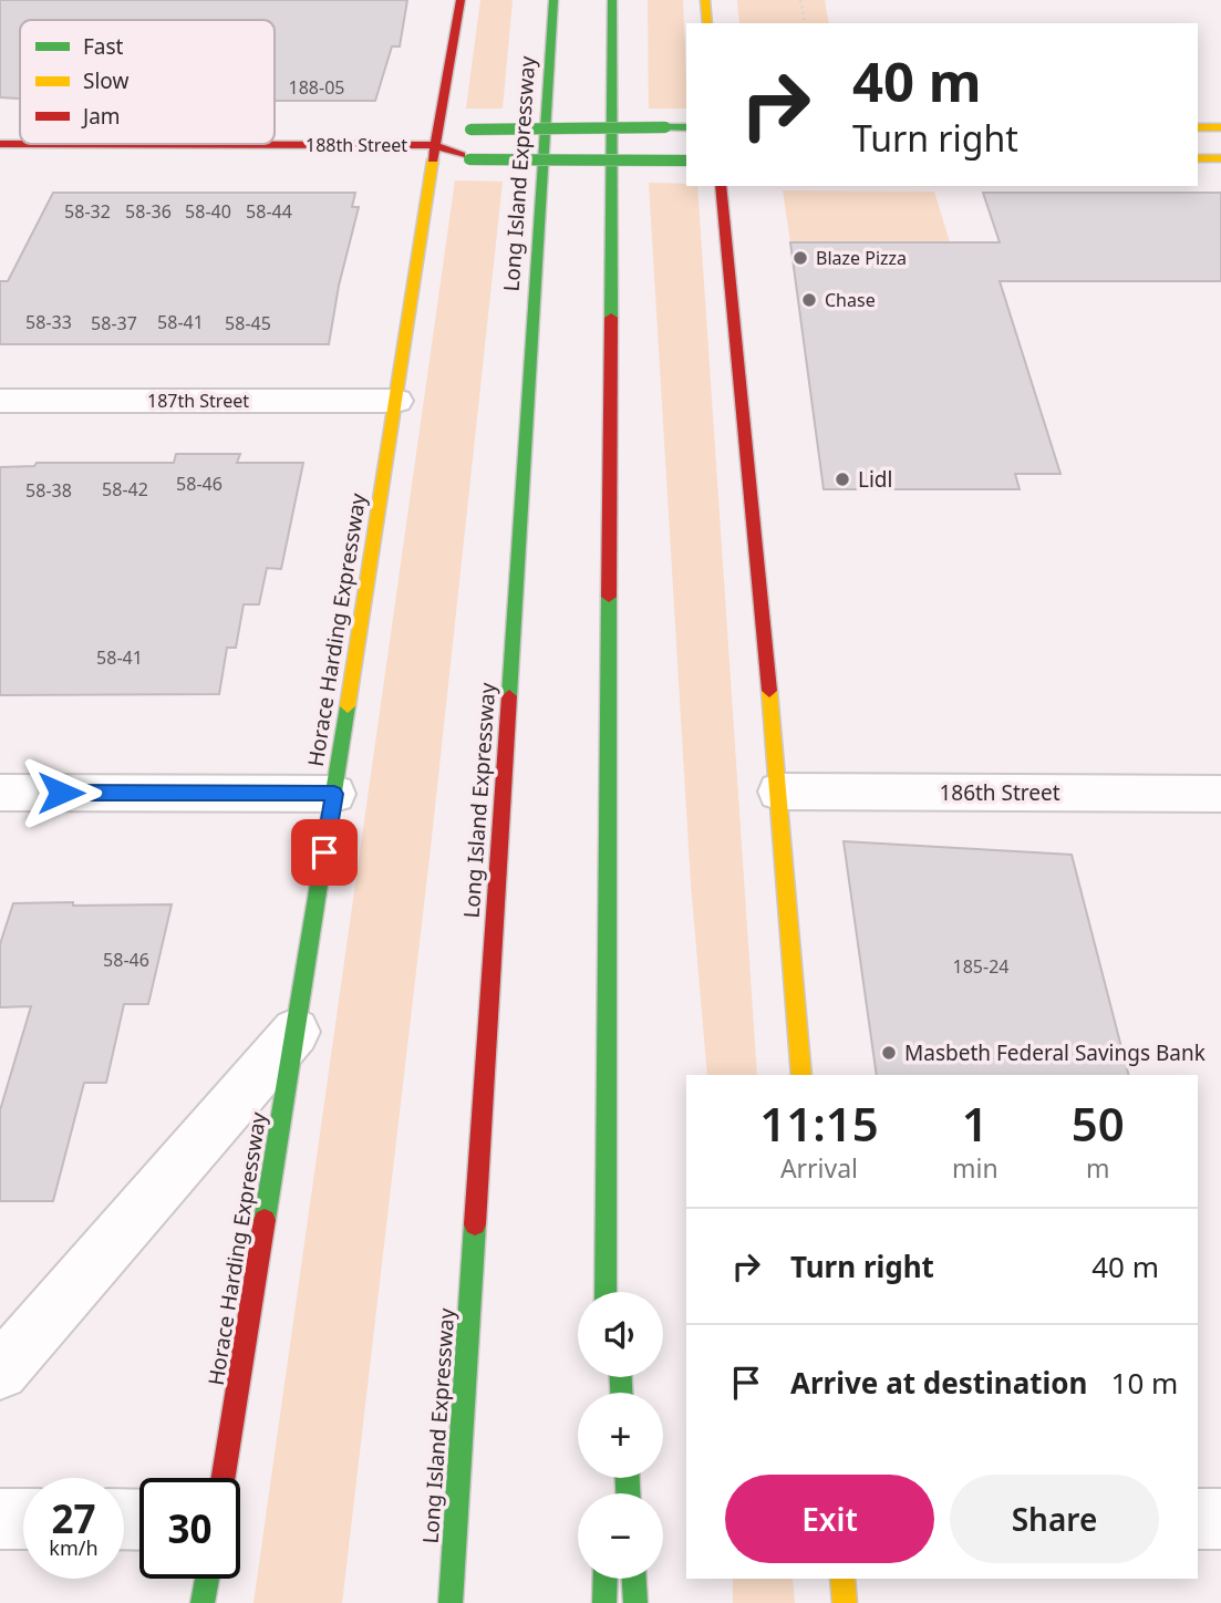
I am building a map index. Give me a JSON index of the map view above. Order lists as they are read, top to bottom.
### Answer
{
  "streets": {
    "main road": ["188th Street", "Long Island Expressway", "Horace Harding Expressway"],
    "street": ["187th Street", "186th Street"]
  },
  "crossings": [
    ["188th Street", "Horace Harding Expressway"],
    ["187th Street", "Horace Harding Expressway"]
  ],
  "places": [
    "Blaze Pizza",
    "Chase",
    "Lidl",
    "Masbeth Federal Savings Bank"
  ],
  "house_numbers": [
    "188-05",
    "58-32",
    "58-36",
    "58-40",
    "58-44",
    "58-33",
    "58-41",
    "58-37",
    "58-45",
    "58-46",
    "58-42",
    "58-38",
    "58-41",
    "58-46",
    "185-24"
  ],
  "legend": ["Fast", "Slow", "Jam"],
  "page": {
    "turn": ["40 m", "Turn right"],
    "eta": [
      "11:15",
      "Arrival",
      "1",
      "min",
      "50",
      "m"
    ],
    "list": [
      {
        "name": "Turn right",
        "value": "40 m"
      },
      {
        "name": "Arrive at destination",
        "value": "10 m"
      }
    ],
    "map_buttons": ["+", "−"],
    "buttons": ["Exit", "Share"],
    "speed": "27 km/h",
    "limit": "30"
  }
}
